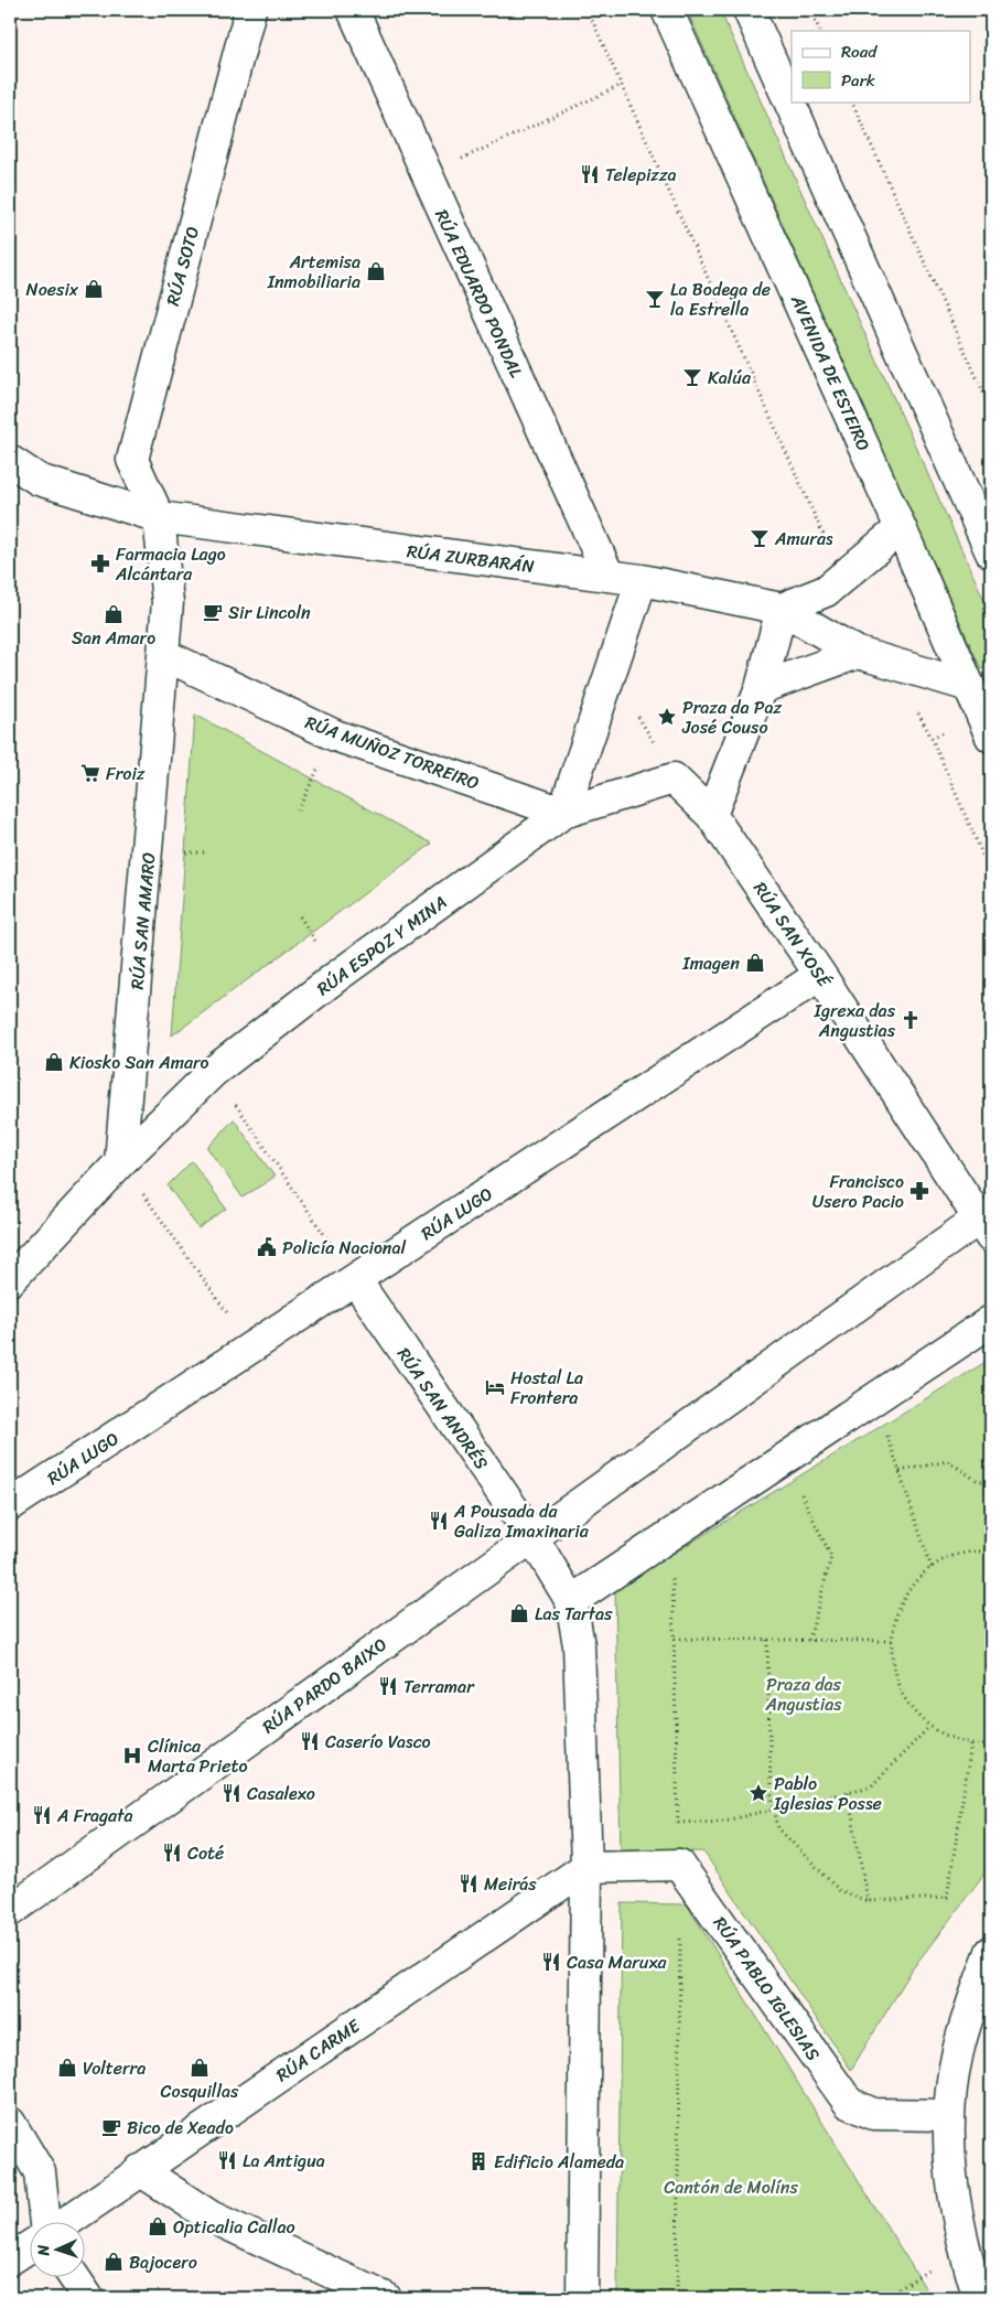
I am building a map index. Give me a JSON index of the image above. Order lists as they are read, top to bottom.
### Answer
{
  "streets": {
    "street": [
      "RÚA SOTO",
      "RÚA EDUARDO PONDAL",
      "AVENIDA DE ESTEIRO",
      "RÚA ZURBARÁN",
      "RÚA MUÑOZ TORREIRO",
      "RÚA SAN AMARO",
      "RÚA SAN XOSÉ",
      "RÚA ESPOZ Y MINA",
      "RÚA LUGO",
      "RÚA SAN ANDRÉS",
      "RÚA PARDO BAIXO",
      "RÚA PABLO IGLESIAS",
      "RÚA CARME"
    ]
  },
  "crossings": [
    ["RÚA SOTO", "RÚA ZURBARÁN"],
    ["RÚA SOTO", "RÚA SAN AMARO"],
    ["RÚA EDUARDO PONDAL", "RÚA ZURBARÁN"],
    ["RÚA ZURBARÁN", "RÚA SAN AMARO"],
    ["RÚA MUÑOZ TORREIRO", "RÚA SAN AMARO"],
    ["RÚA MUÑOZ TORREIRO", "RÚA ESPOZ Y MINA"],
    ["RÚA SAN AMARO", "RÚA ESPOZ Y MINA"],
    ["RÚA SAN XOSÉ", "RÚA ESPOZ Y MINA"],
    ["RÚA SAN XOSÉ", "RÚA LUGO"],
    ["RÚA LUGO", "RÚA SAN ANDRÉS"],
    ["RÚA SAN ANDRÉS", "RÚA PARDO BAIXO"]
  ],
  "parks": ["Praza das Angustias", "Cantón de Molíns"],
  "places": {
    "restaurant": [
      "Telepizza",
      "A Pousada da Galiza Imaxinaria",
      "Terramar",
      "Caserío Vasco",
      "Casalexo",
      "A Fragata",
      "Coté",
      "Meirás",
      "Casa Maruxa",
      "La Antigua"
    ],
    "shop": [
      "Artemisa Inmobiliaria",
      "Noesix",
      "San Amaro",
      "Imagen",
      "Kiosko San Amaro",
      "Las Tartas",
      "Volterra",
      "Cosquillas",
      "Opticalia Callao",
      "Bajocero"
    ],
    "bar": ["La Bodega de la Estrella", "Kalúa", "Amuras"],
    "pharmacy": ["Farmacia Lago Alcántara", "Francisco Usero Pacio"],
    "cafe": ["Sir Lincoln", "Bico de Xeado"],
    "place": ["Praza da Paz José Couso", "Pablo Iglesias Posse"],
    "supermarket": ["Froiz"],
    "church": ["Igrexa das Angustias"],
    "public building": ["Policía Nacional"],
    "hotel": ["Hostal La Frontera"],
    "hospital": ["Clínica Marta Prieto"],
    "building": ["Edificio Alameda"]
  },
  "legend": ["Road", "Park"],
  "north": "left"
}
